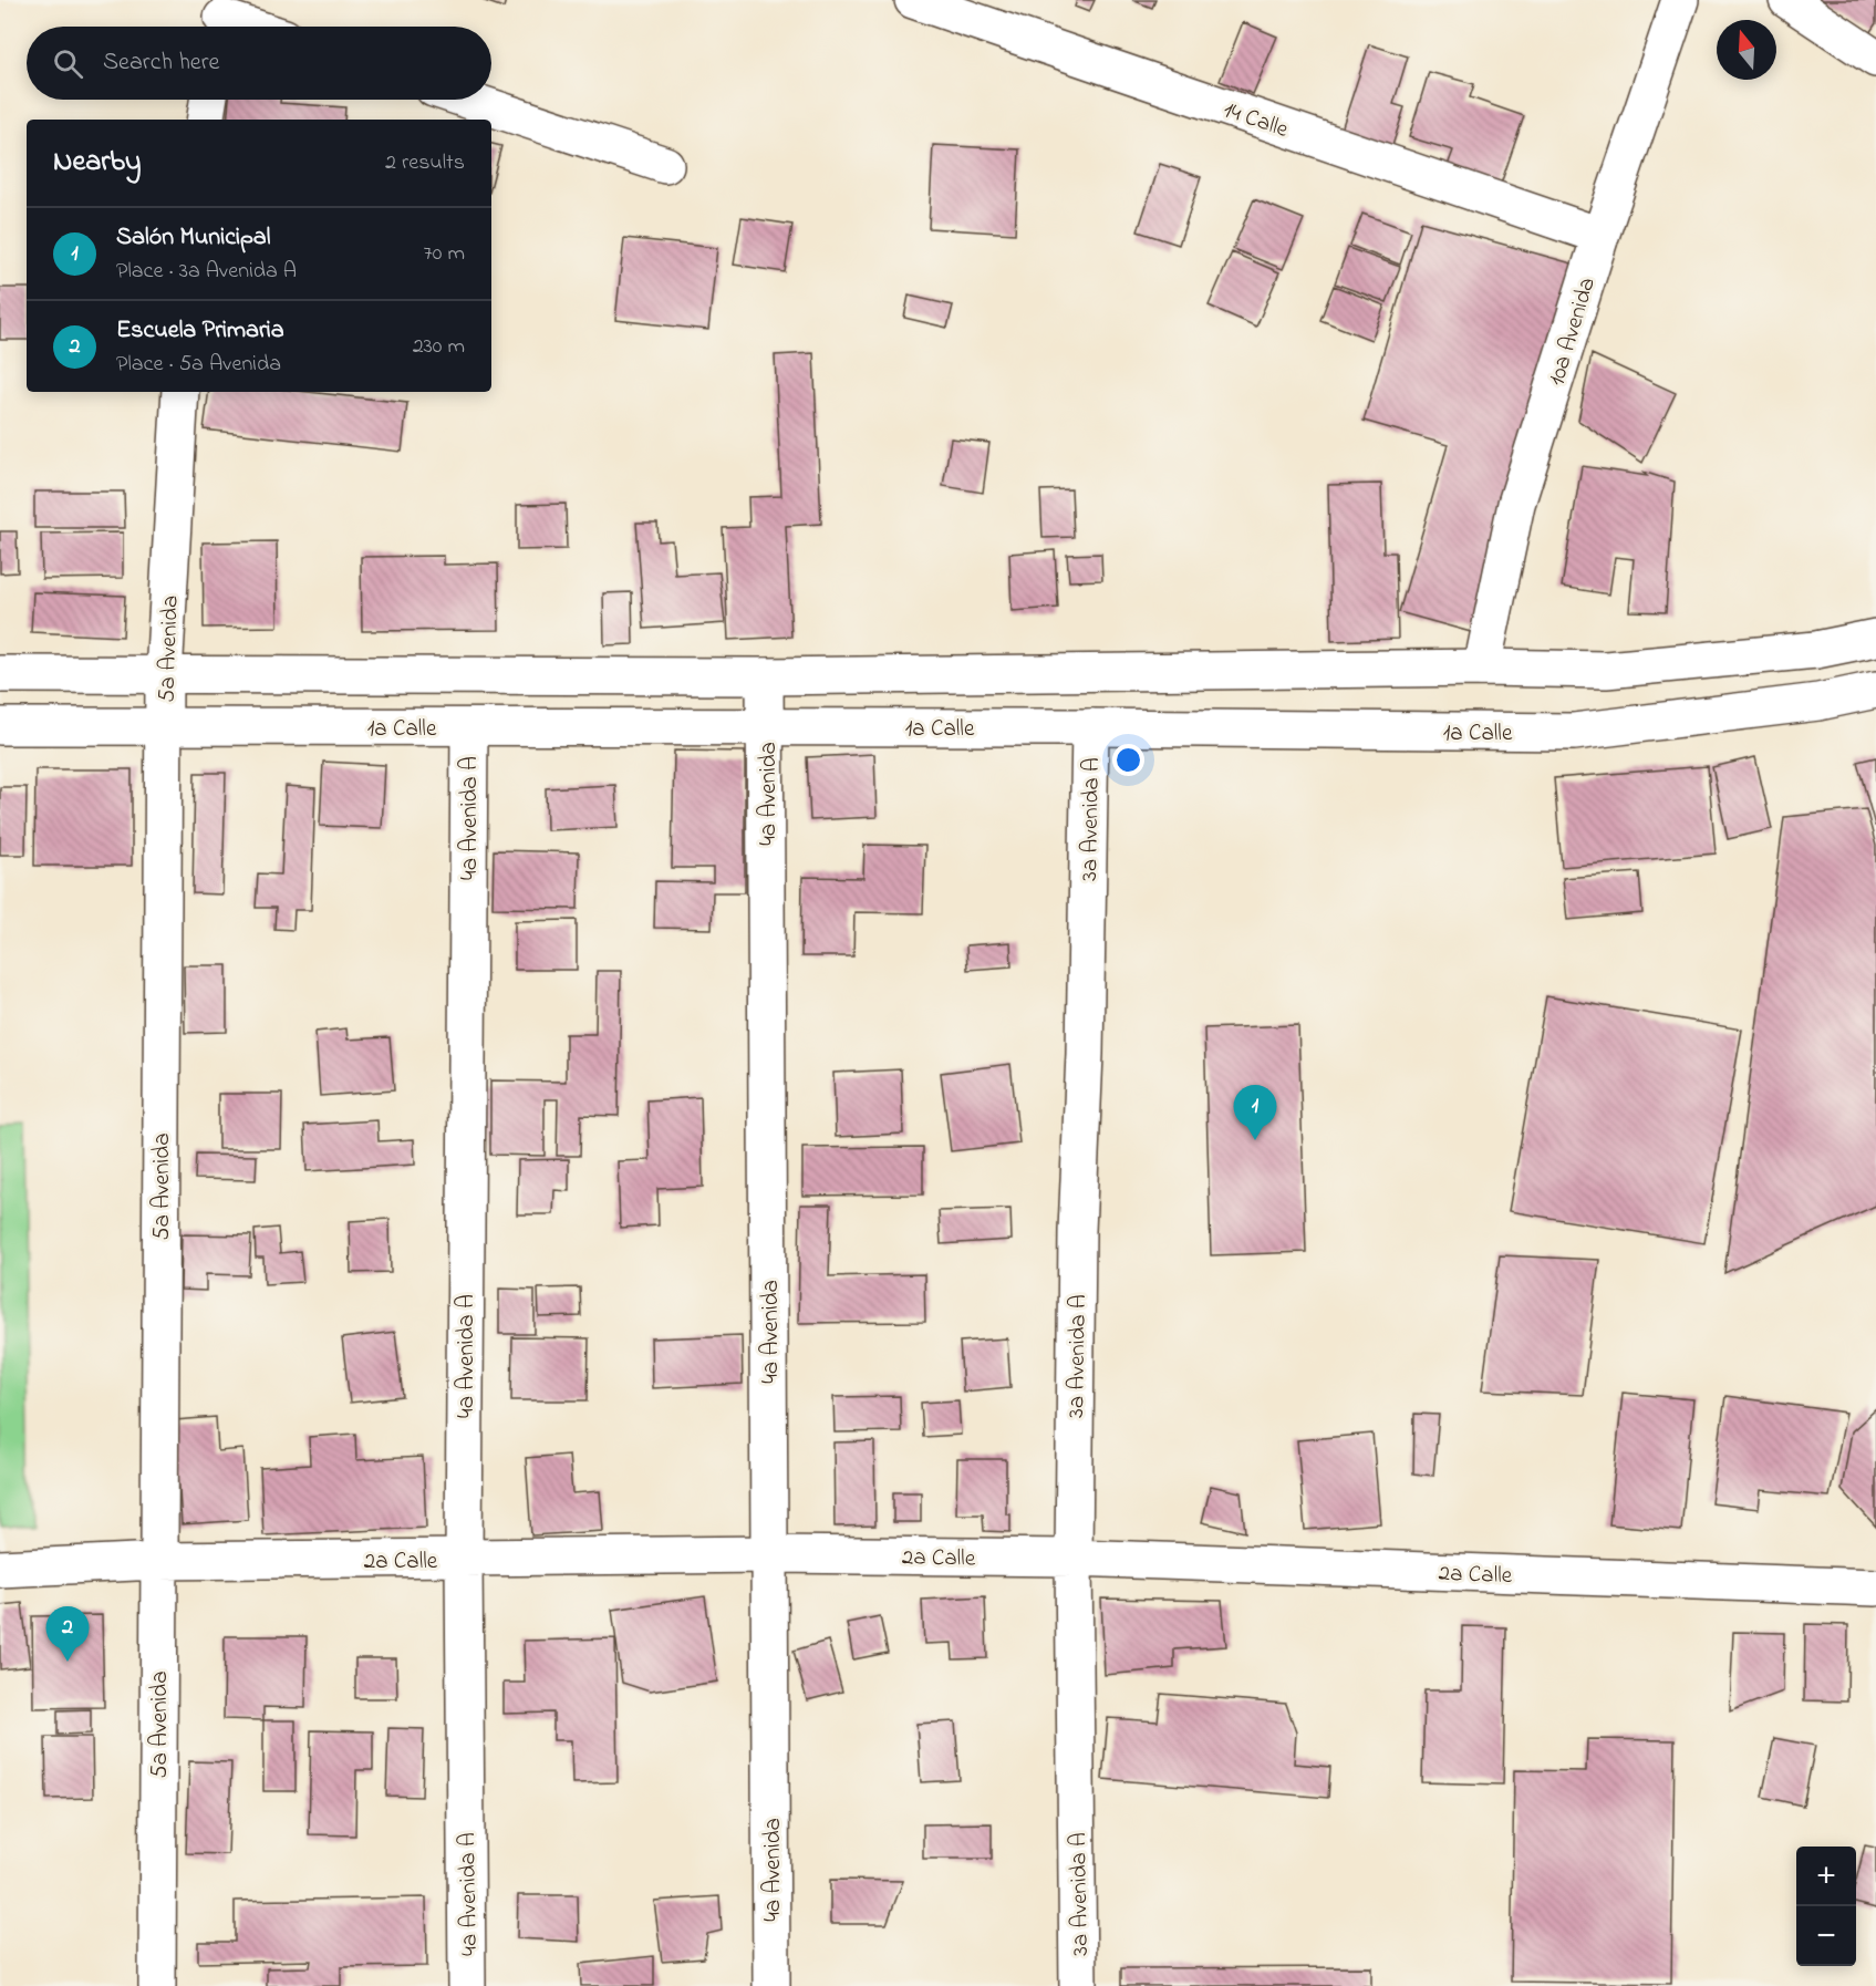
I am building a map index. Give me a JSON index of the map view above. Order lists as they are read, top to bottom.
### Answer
{
  "streets": {
    "street": [
      "14 Calle",
      "10a Avenida",
      "5a Avenida",
      "1a Calle",
      "4a Avenida",
      "4a Avenida A",
      "3a Avenida A",
      "2a Calle"
    ]
  },
  "crossings": [
    ["14 Calle", "10a Avenida"],
    ["5a Avenida", "1a Calle"],
    ["5a Avenida", "2a Calle"],
    ["1a Calle", "4a Avenida"],
    ["1a Calle", "4a Avenida A"],
    ["1a Calle", "3a Avenida A"],
    ["4a Avenida", "2a Calle"],
    ["4a Avenida A", "2a Calle"],
    ["3a Avenida A", "2a Calle"]
  ],
  "north": "top",
  "page": {
    "search": "Search here",
    "heading": ["Nearby", "2 results"],
    "list": [
      {
        "mark": "1",
        "name": "Salón Municipal",
        "note": "Place · 3a Avenida A",
        "value": "70 m"
      },
      {
        "mark": "2",
        "name": "Escuela Primaria",
        "note": "Place · 5a Avenida",
        "value": "230 m"
      }
    ],
    "pins": ["1", "2"],
    "map_buttons": ["+", "−"]
  }
}
